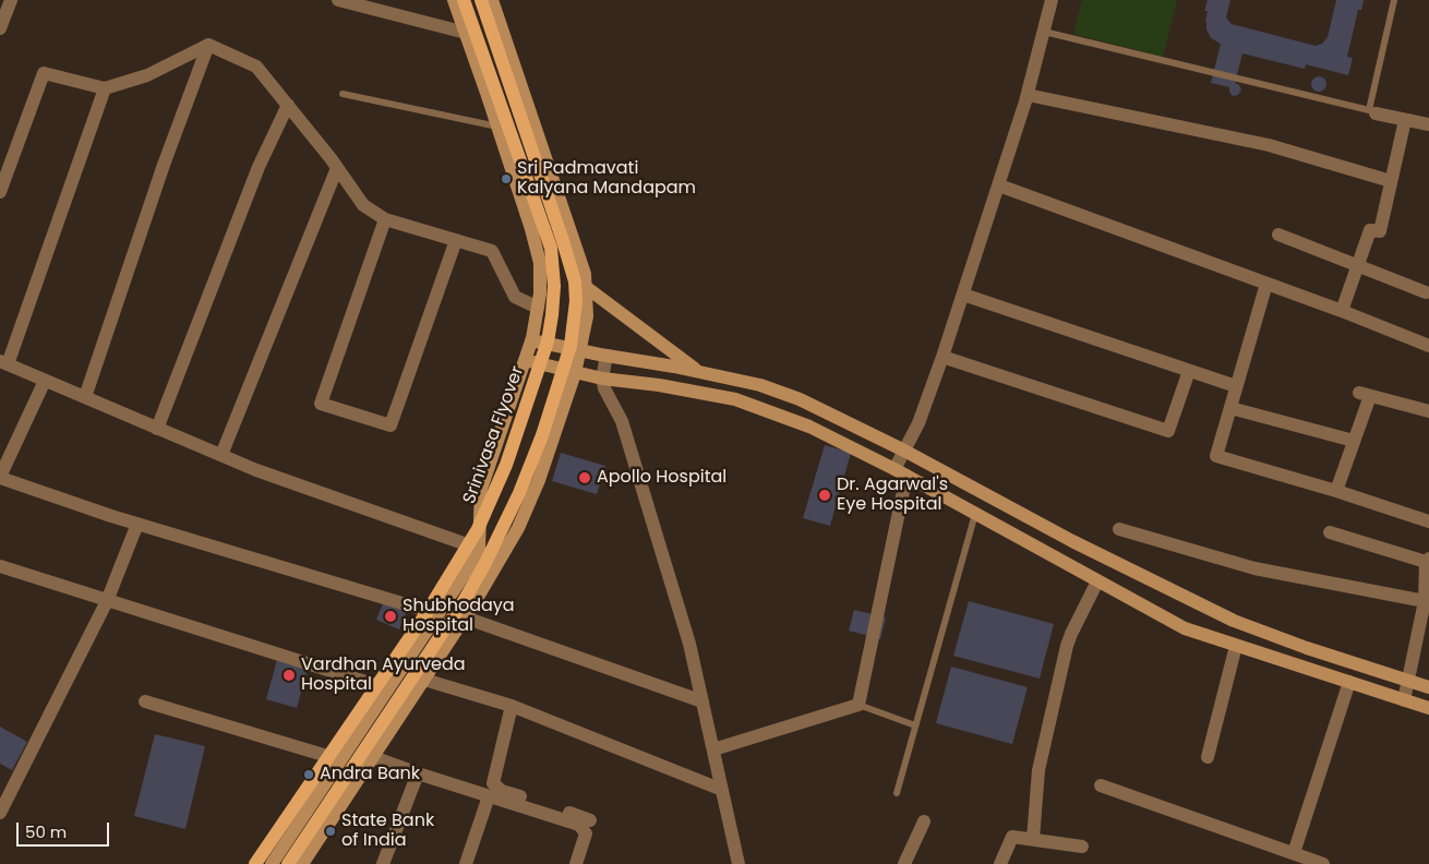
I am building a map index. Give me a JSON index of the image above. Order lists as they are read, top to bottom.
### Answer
{
  "streets": {
    "main road": ["Srinivasa Flyover"]
  },
  "places": [
    "Sri Padmavati Kalyana Mandapam",
    "Apollo Hospital",
    "Dr. Agarwal's Eye Hospital",
    "Shubhodaya Hospital",
    "Vardhan Ayurveda Hospital",
    "Andra Bank",
    "State Bank of India"
  ],
  "scale_bar": "50 m"
}
